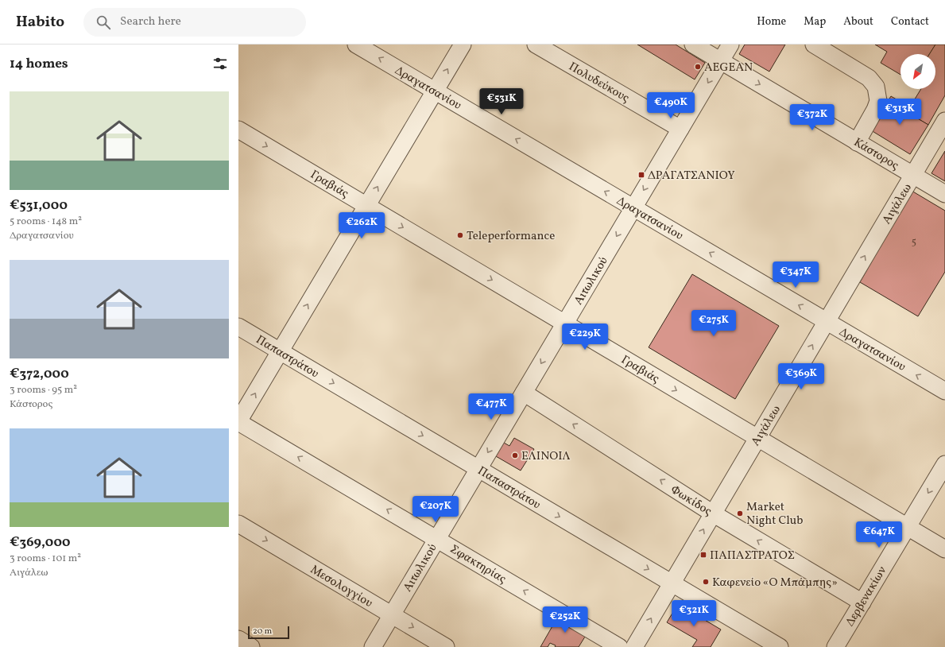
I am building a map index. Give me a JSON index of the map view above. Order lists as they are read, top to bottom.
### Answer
{
  "streets": {
    "street": [
      "Πολυδεύκους",
      "Δραγατσανίου",
      "Κάστορος",
      "Γραβιάς",
      "Αιγάλεω",
      "Αιτωλικού",
      "Παπαστράτου",
      "Φωκίδος",
      "Σφακτηρίας",
      "Μεσολογγίου",
      "Δερβενακίων"
    ]
  },
  "crossings": [
    ["Πολυδεύκους", "Αιτωλικού"],
    ["Δραγατσανίου", "Αιγάλεω"],
    ["Δραγατσανίου", "Αιτωλικού"],
    ["Κάστορος", "Αιγάλεω"],
    ["Κάστορος", "Αιτωλικού"],
    ["Γραβιάς", "Αιγάλεω"],
    ["Γραβιάς", "Αιτωλικού"],
    ["Γραβιάς", "Δερβενακίων"],
    ["Αιγάλεω", "Παπαστράτου"],
    ["Αιγάλεω", "Φωκίδος"],
    ["Αιτωλικού", "Παπαστράτου"],
    ["Αιτωλικού", "Φωκίδος"],
    ["Αιτωλικού", "Σφακτηρίας"],
    ["Αιτωλικού", "Μεσολογγίου"],
    ["Φωκίδος", "Δερβενακίων"]
  ],
  "one_way": [
    "Δραγατσανίου",
    "Κάστορος",
    "Γραβιάς",
    "Αιγάλεω",
    "Αιτωλικού",
    "Παπαστράτου",
    "Φωκίδος",
    "Σφακτηρίας",
    "Μεσολογγίου"
  ],
  "places": {
    "other": [
      "AEGEAN",
      "Teleperformance",
      "ΕΛΙΝΟΙΛ",
      "Market Night Club",
      "Καφενείο «Ο Μπάμπης»"
    ],
    "transit": ["ΔΡΑΓΑΤΣΑΝΙΟΥ", "ΠΑΠΑΣΤΡΑΤΟΣ"]
  },
  "house_numbers": ["5"],
  "scale_bar": "20 m",
  "north": "bottom left",
  "page": {
    "header": "Habito",
    "search": "Search here",
    "nav": [
      "Home",
      "Map",
      "About",
      "Contact"
    ],
    "heading": "14 homes",
    "list": [
      {
        "name": "€531,000",
        "note": "5 rooms · 148 m² · Δραγατσανίου"
      },
      {
        "name": "€372,000",
        "note": "3 rooms · 95 m² · Κάστορος"
      },
      {
        "name": "€369,000",
        "note": "3 rooms · 101 m² · Αιγάλεω"
      }
    ],
    "price": [
      "€531K",
      "€490K",
      "€313K",
      "€372K",
      "€262K",
      "€347K",
      "€275K",
      "€229K",
      "€369K",
      "€477K",
      "€207K",
      "€647K",
      "€321K",
      "€252K"
    ],
    "scale": "20 m"
  }
}
